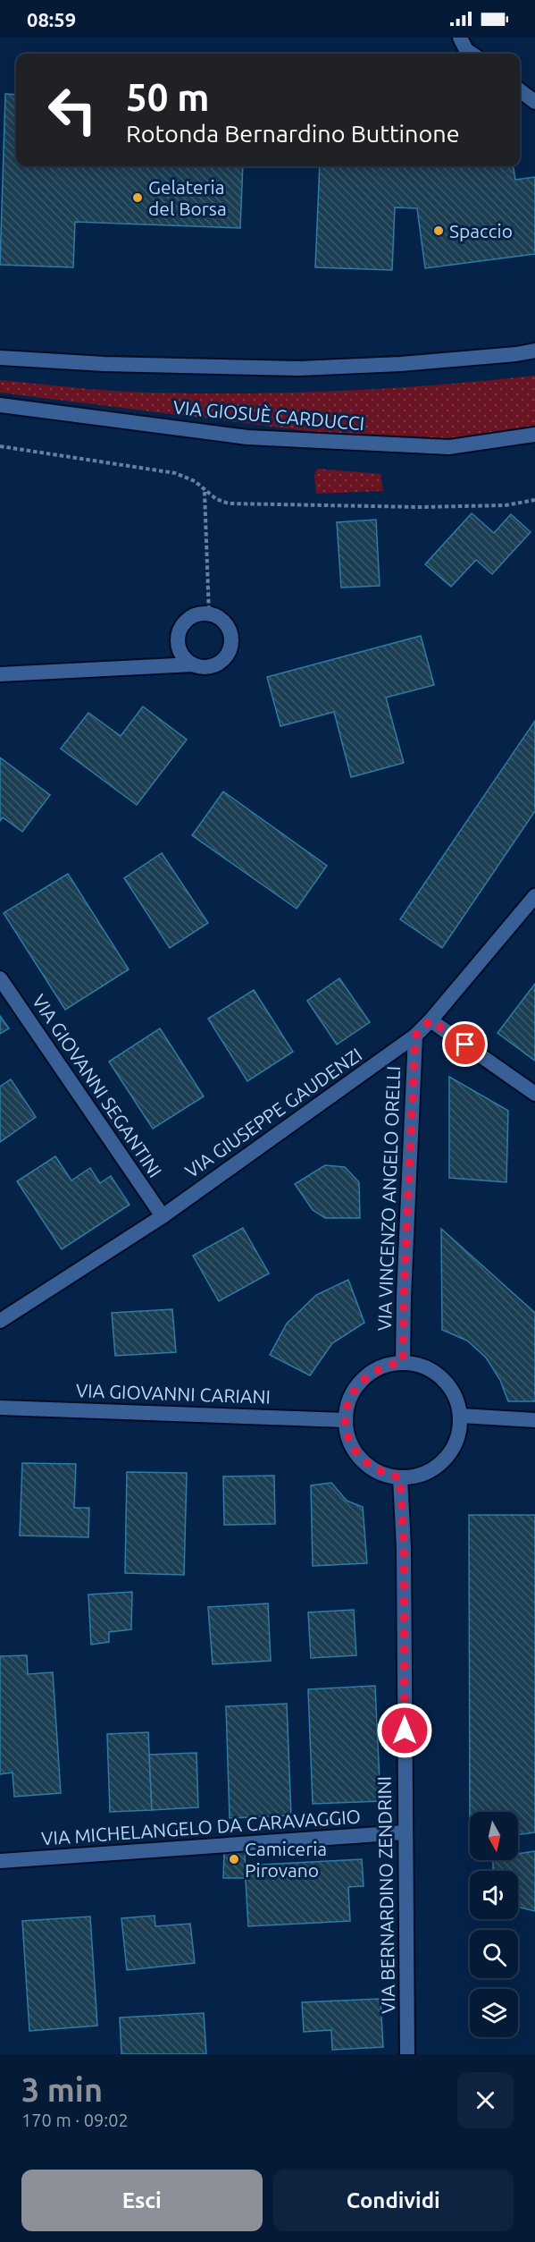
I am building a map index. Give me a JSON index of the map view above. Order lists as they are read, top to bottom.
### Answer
{
  "streets": {
    "street": [
      "VIA GIOSUÈ CARDUCCI",
      "VIA GIOVANNI SEGANTINI",
      "VIA GIUSEPPE GAUDENZI",
      "VIA VINCENZO ANGELO ORELLI",
      "VIA GIOVANNI CARIANI",
      "VIA MICHELANGELO DA CARAVAGGIO",
      "VIA BERNARDINO ZENDRINI"
    ]
  },
  "crossings": [
    ["VIA GIOVANNI SEGANTINI", "VIA GIUSEPPE GAUDENZI"],
    ["VIA GIUSEPPE GAUDENZI", "VIA VINCENZO ANGELO ORELLI"],
    ["VIA VINCENZO ANGELO ORELLI", "VIA GIOVANNI CARIANI"],
    ["VIA VINCENZO ANGELO ORELLI", "VIA BERNARDINO ZENDRINI"],
    ["VIA GIOVANNI CARIANI", "VIA BERNARDINO ZENDRINI"],
    ["VIA MICHELANGELO DA CARAVAGGIO", "VIA BERNARDINO ZENDRINI"]
  ],
  "places": ["Gelateria del Borsa", "Spaccio", "Camiceria Pirovano"],
  "north": "bottom",
  "page": {
    "status": "08:59",
    "turn": ["50 m", "Rotonda Bernardino Buttinone"],
    "heading": ["3 min", "170 m · 09:02"],
    "buttons": ["Esci", "Condividi"]
  }
}
